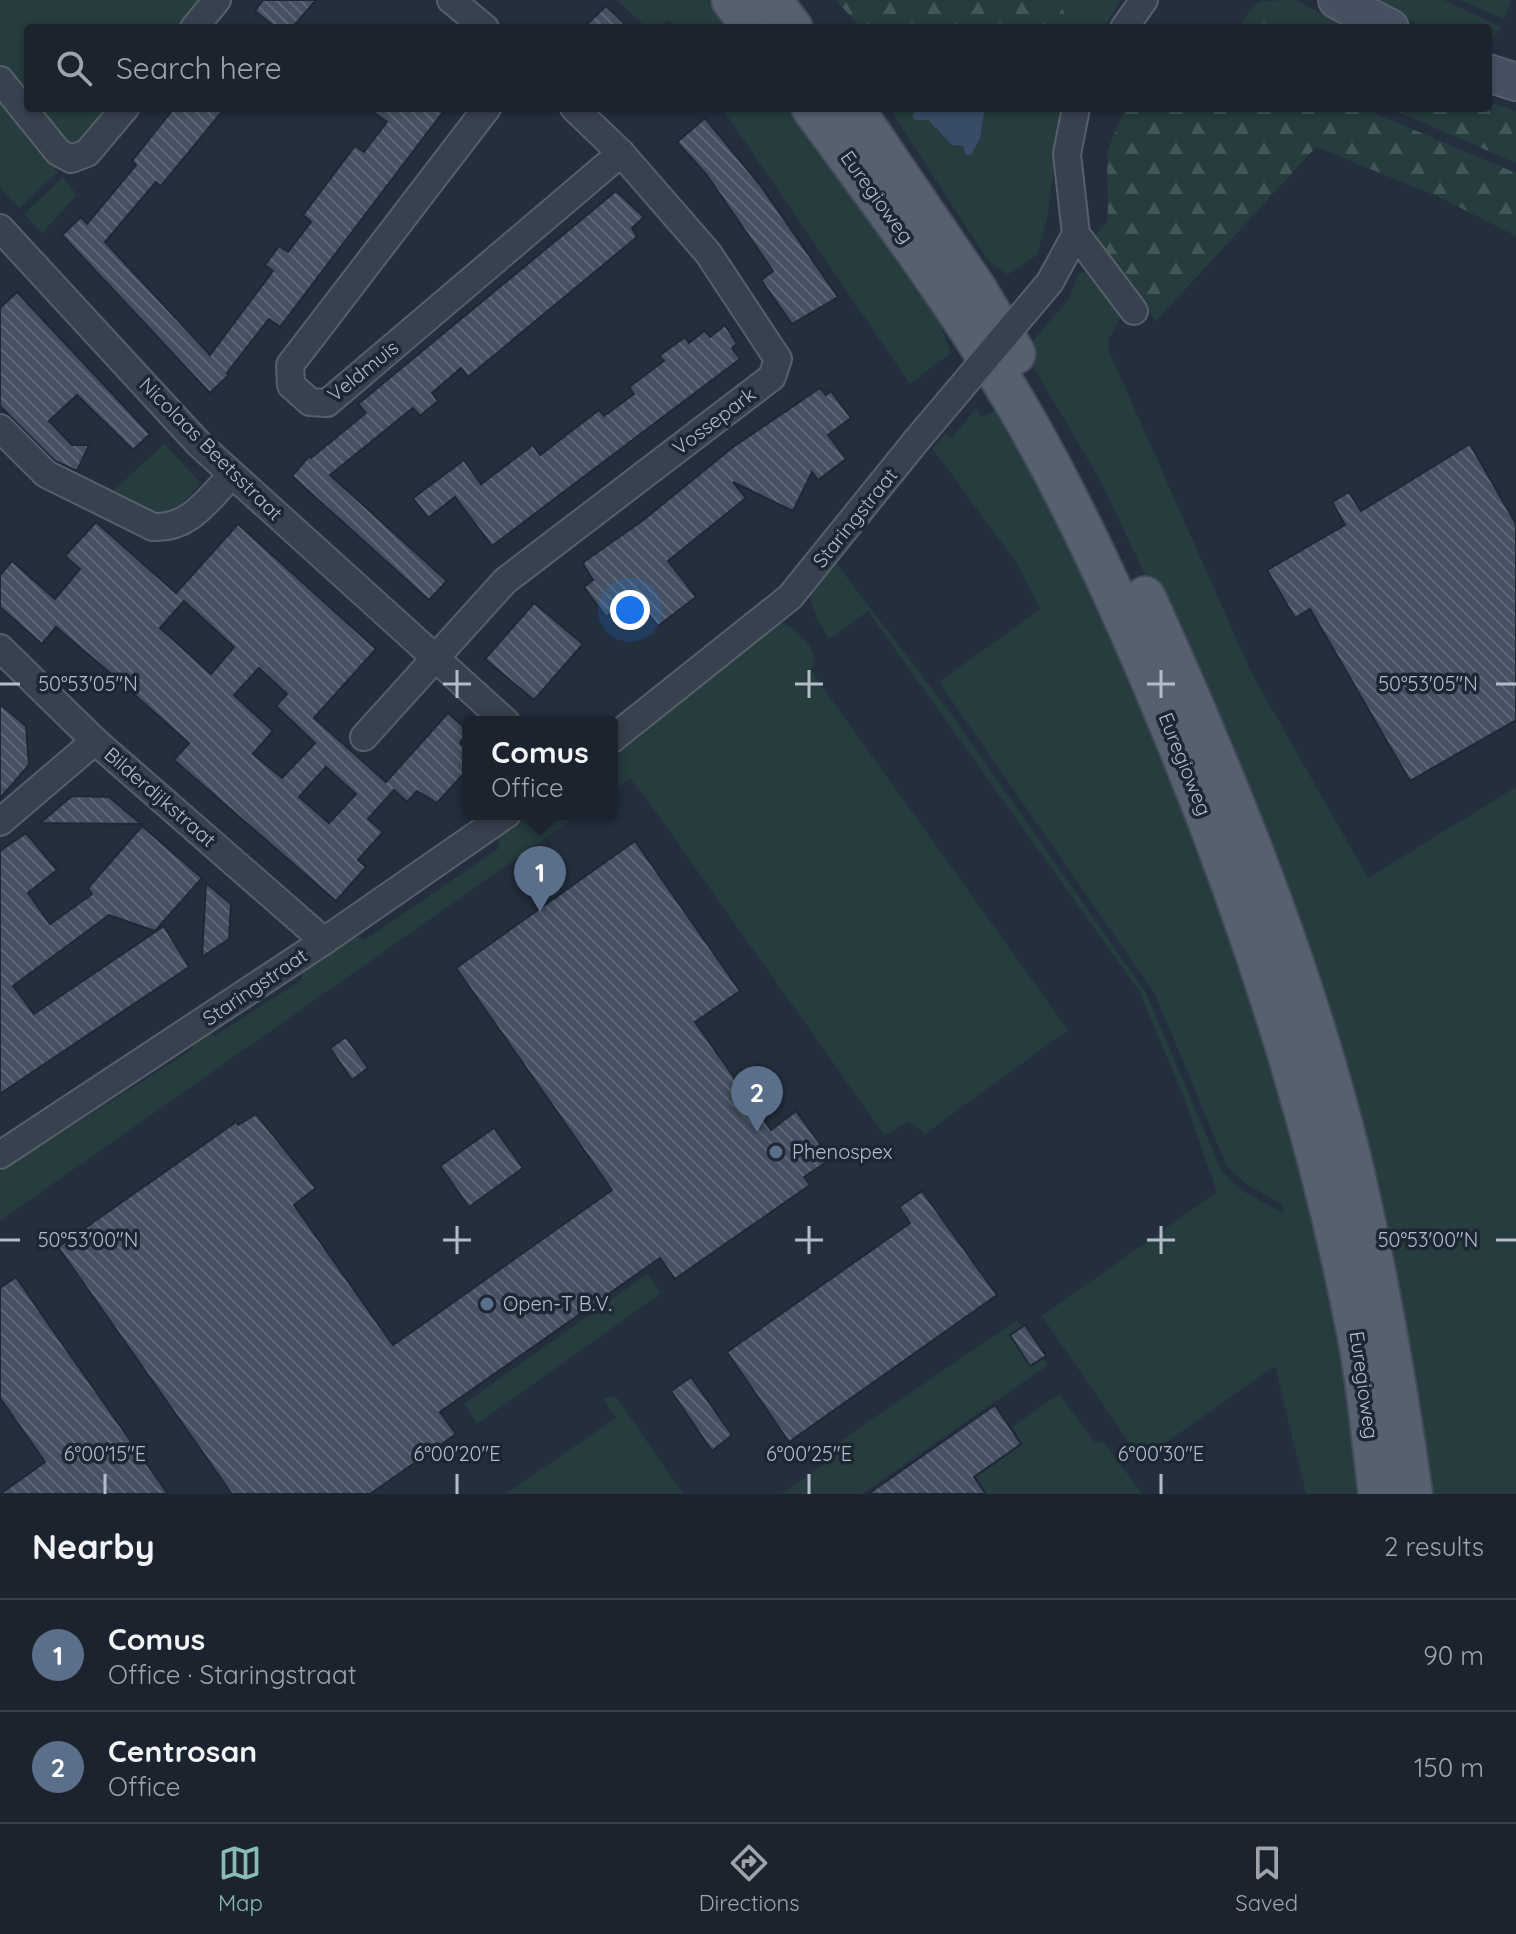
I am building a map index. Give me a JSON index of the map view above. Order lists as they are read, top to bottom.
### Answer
{
  "streets": {
    "main road": ["Euregioweg"],
    "street": [
      "Veldmuis",
      "Vossepark",
      "Nicolaas Beetsstraat",
      "Staringstraat",
      "Bilderdijkstraat"
    ]
  },
  "crossings": [
    ["Veldmuis", "Vossepark"],
    ["Vossepark", "Nicolaas Beetsstraat"],
    ["Staringstraat", "Bilderdijkstraat"]
  ],
  "places": ["Phenospex", "Open-T B.V."],
  "page": {
    "search": "Search here",
    "popup": ["Comus", "Office"],
    "pins": ["1", "2"],
    "heading": ["Nearby", "2 results"],
    "list": [
      {
        "mark": "1",
        "name": "Comus",
        "note": "Office · Staringstraat",
        "value": "90 m"
      },
      {
        "mark": "2",
        "name": "Centrosan",
        "note": "Office",
        "value": "150 m"
      }
    ],
    "nav": ["Map", "Directions", "Saved"]
  },
  "coordinates": [
    "50°53'05\"N",
    "50°53'00\"N",
    "6°00'15\"E",
    "6°00'20\"E",
    "6°00'25\"E",
    "6°00'30\"E"
  ]
}
